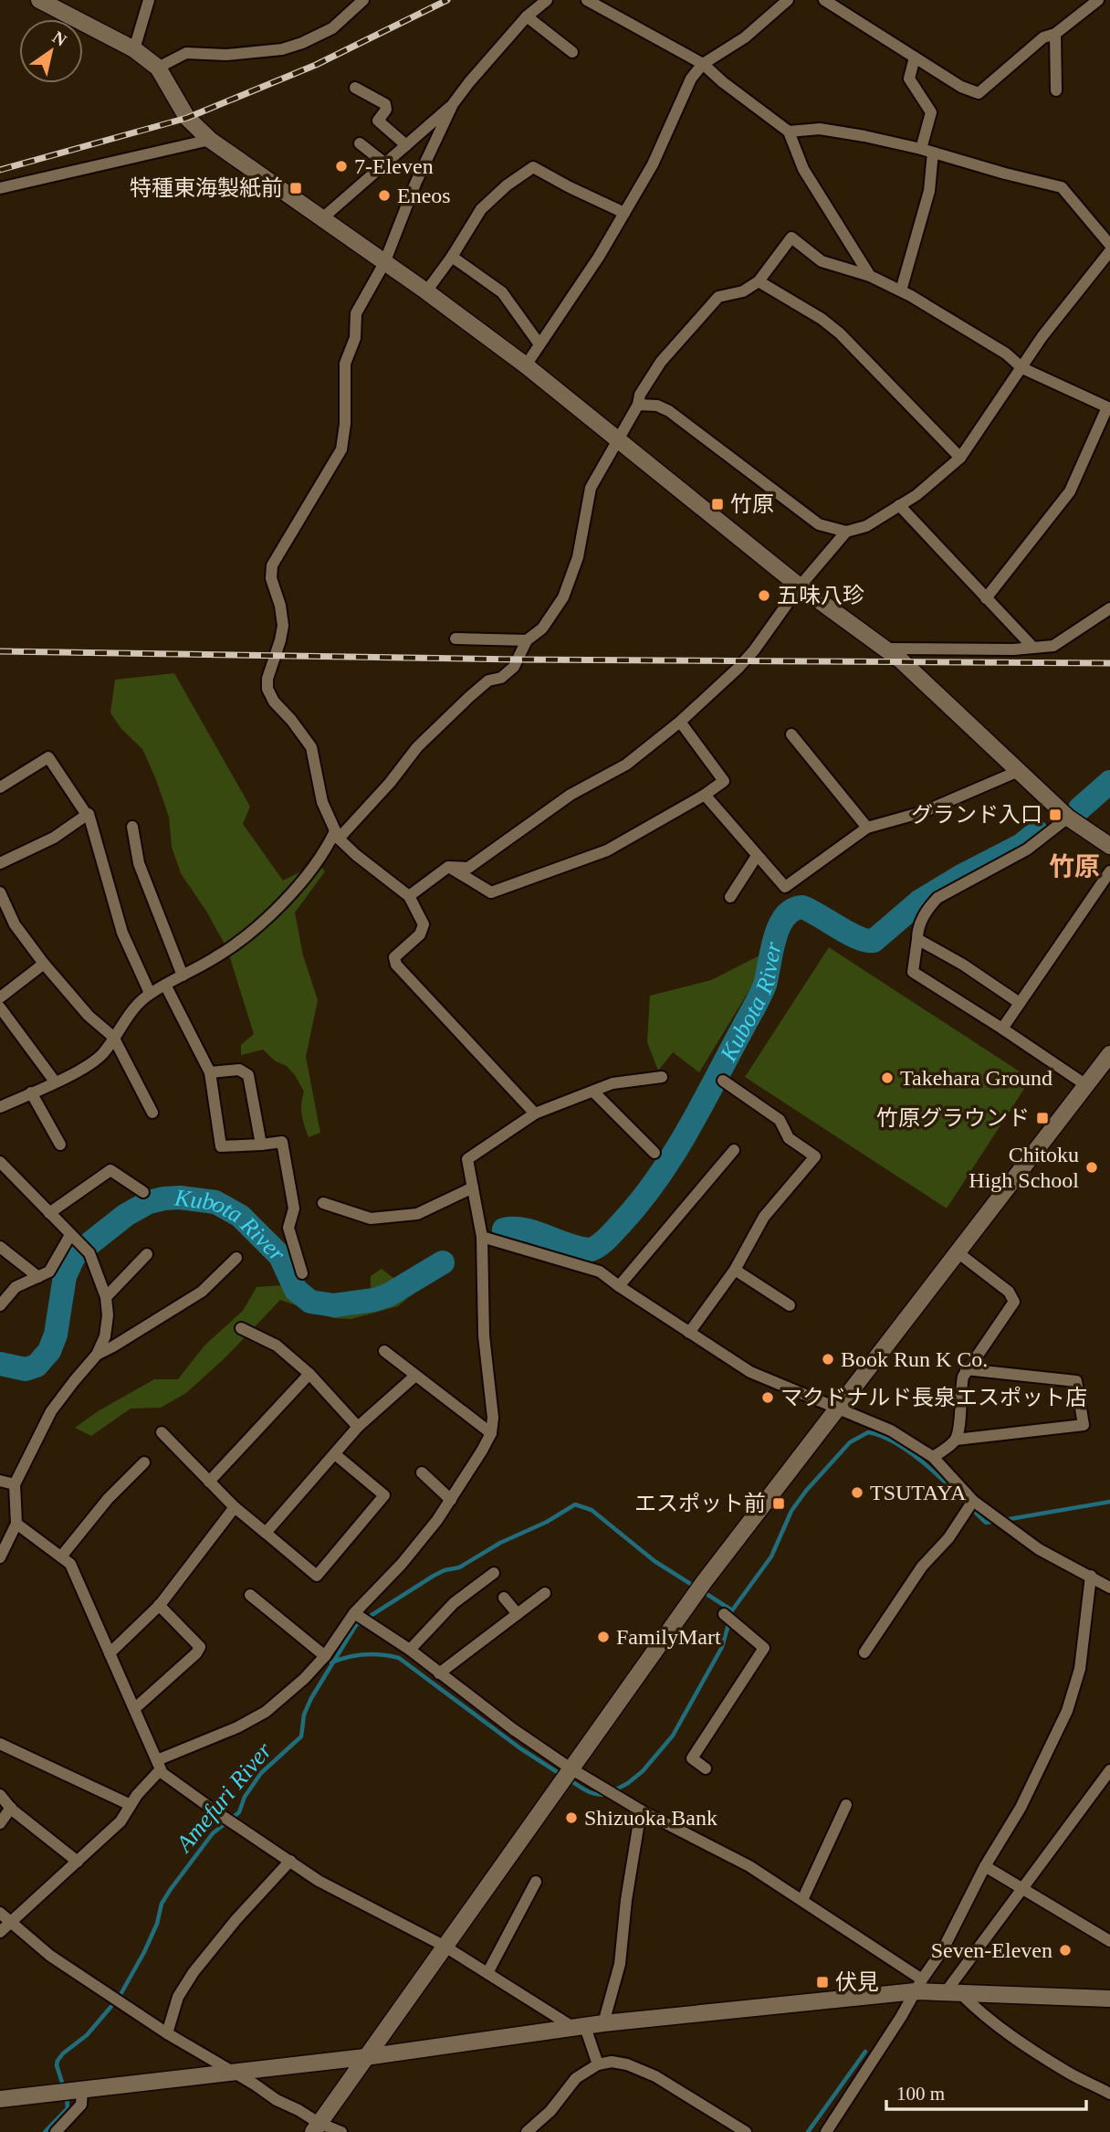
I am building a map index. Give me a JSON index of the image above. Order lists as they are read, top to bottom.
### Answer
{
  "districts": ["竹原"],
  "water": ["Kubota River", "Amefuri River"],
  "places": {
    "other": [
      "7-Eleven",
      "Eneos",
      "五味八珍",
      "Takehara Ground",
      "Chitoku High School",
      "Book Run K Co.",
      "マクドナルド長泉エスポット店",
      "TSUTAYA",
      "FamilyMart",
      "Shizuoka Bank",
      "Seven-Eleven"
    ],
    "transit": [
      "特種東海製紙前",
      "竹原",
      "グランド入口",
      "竹原グラウンド",
      "エスポット前",
      "伏見"
    ]
  },
  "scale_bar": "100 m",
  "north": "top right"
}
